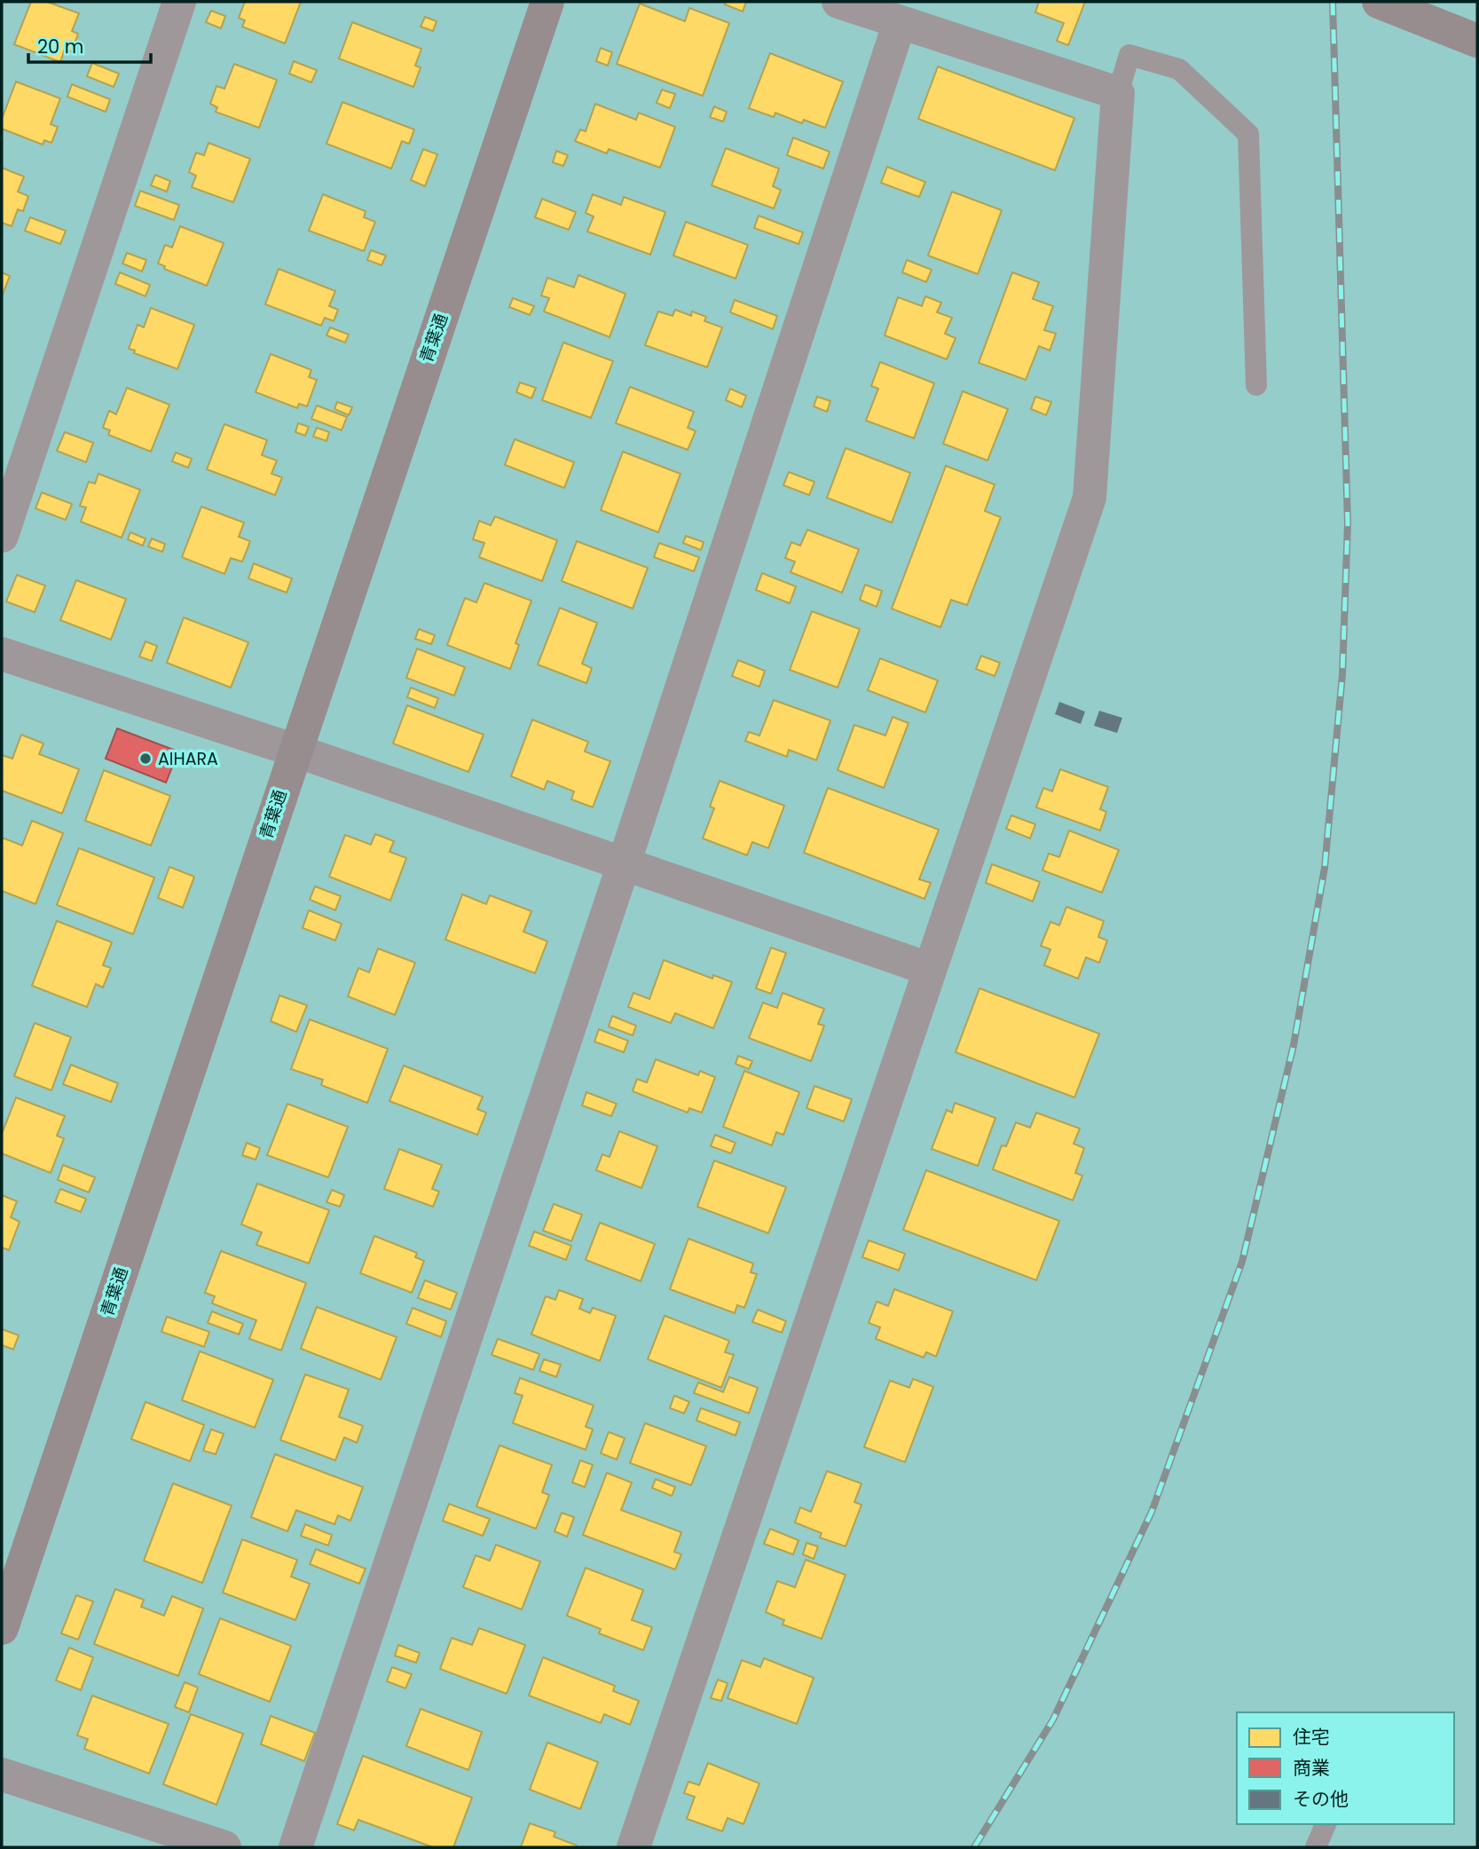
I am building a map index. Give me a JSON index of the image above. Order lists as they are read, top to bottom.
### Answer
{
  "streets": {
    "street": ["青葉通"]
  },
  "places": ["AIHARA"],
  "legend": ["住宅", "商業", "その他"],
  "scale_bar": "20 m"
}
